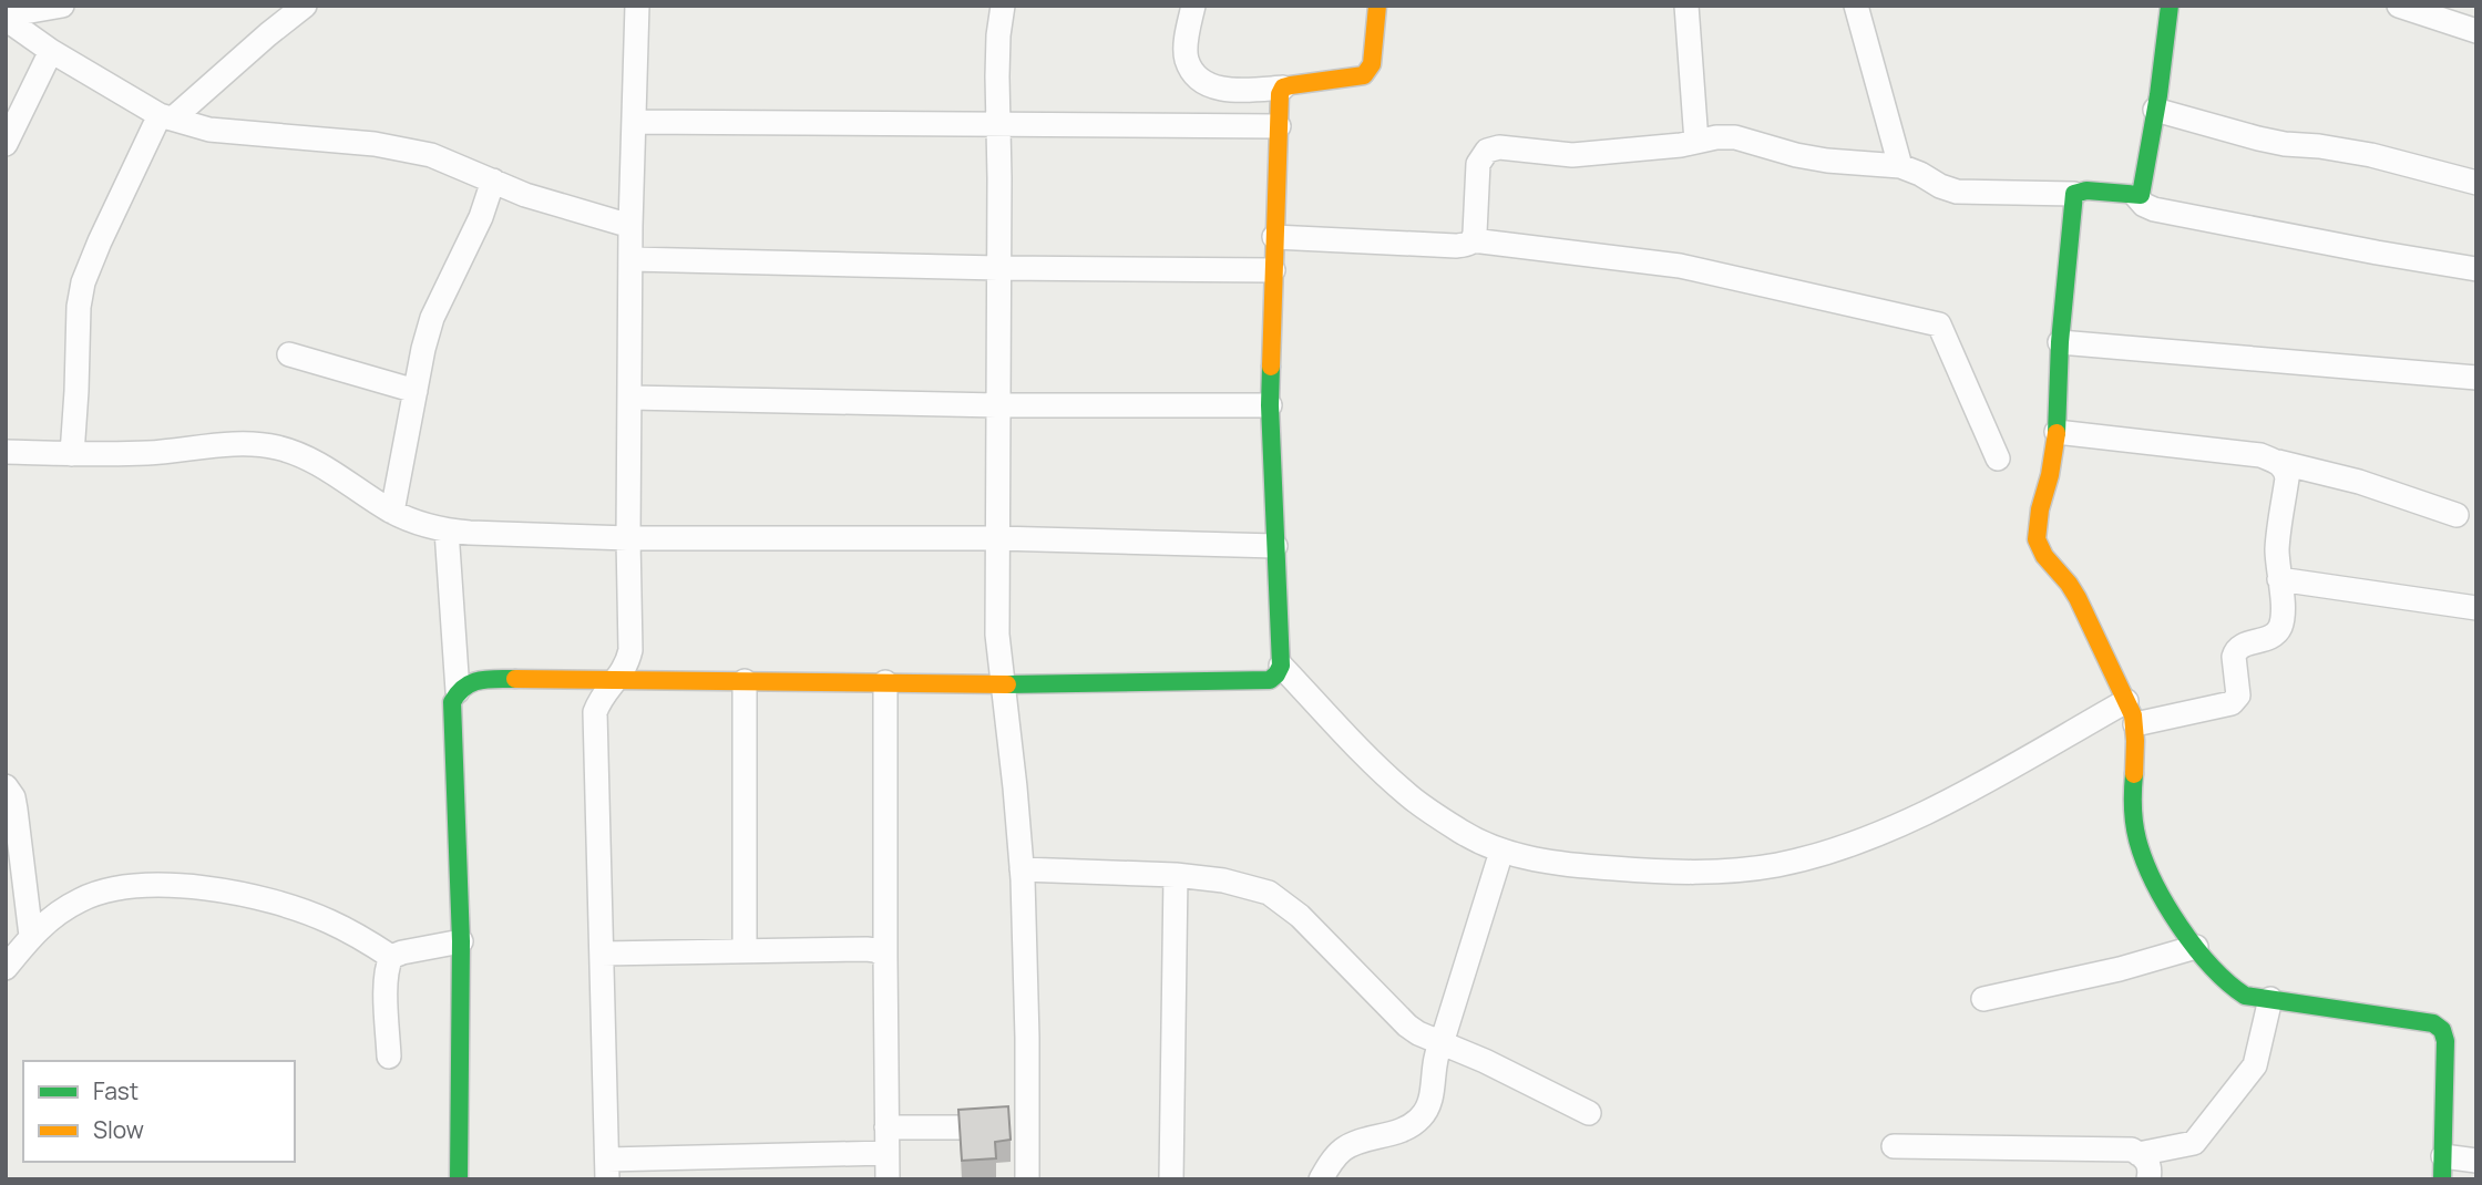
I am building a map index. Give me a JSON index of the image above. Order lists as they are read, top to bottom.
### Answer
{
  "legend": ["Fast", "Slow"]
}
